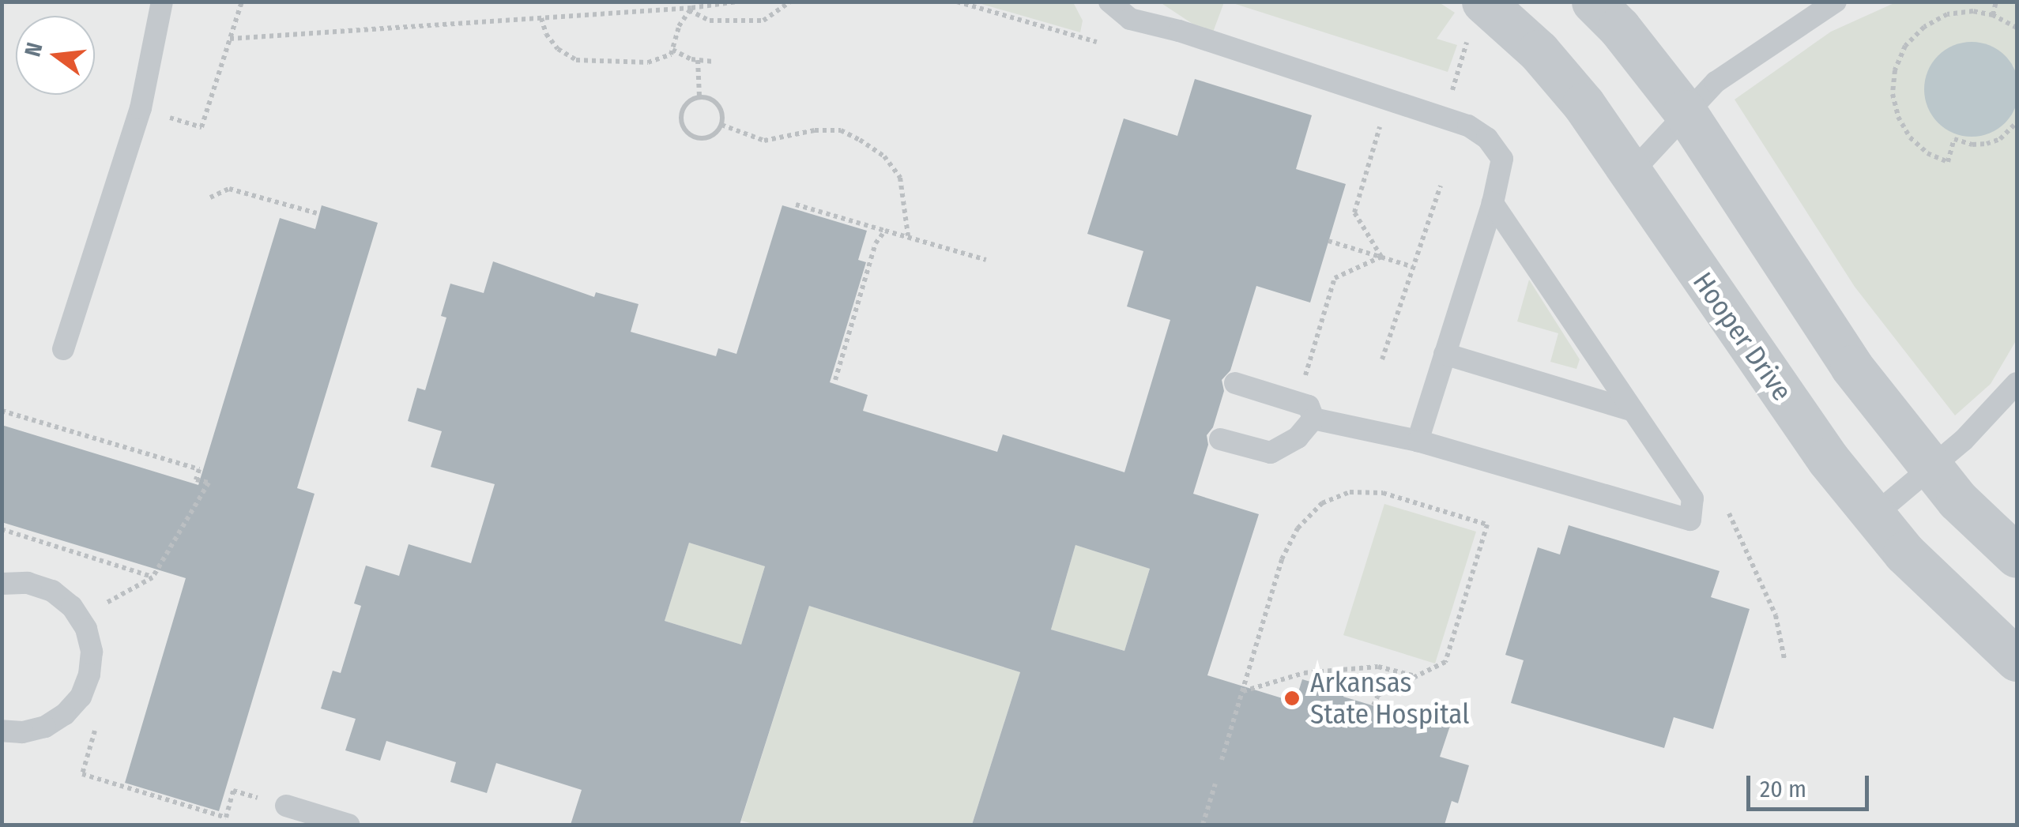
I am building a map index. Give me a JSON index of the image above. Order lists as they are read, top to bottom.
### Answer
{
  "streets": {
    "street": ["Hooper Drive"]
  },
  "places": ["Arkansas State Hospital"],
  "scale_bar": "20 m",
  "north": "left"
}
